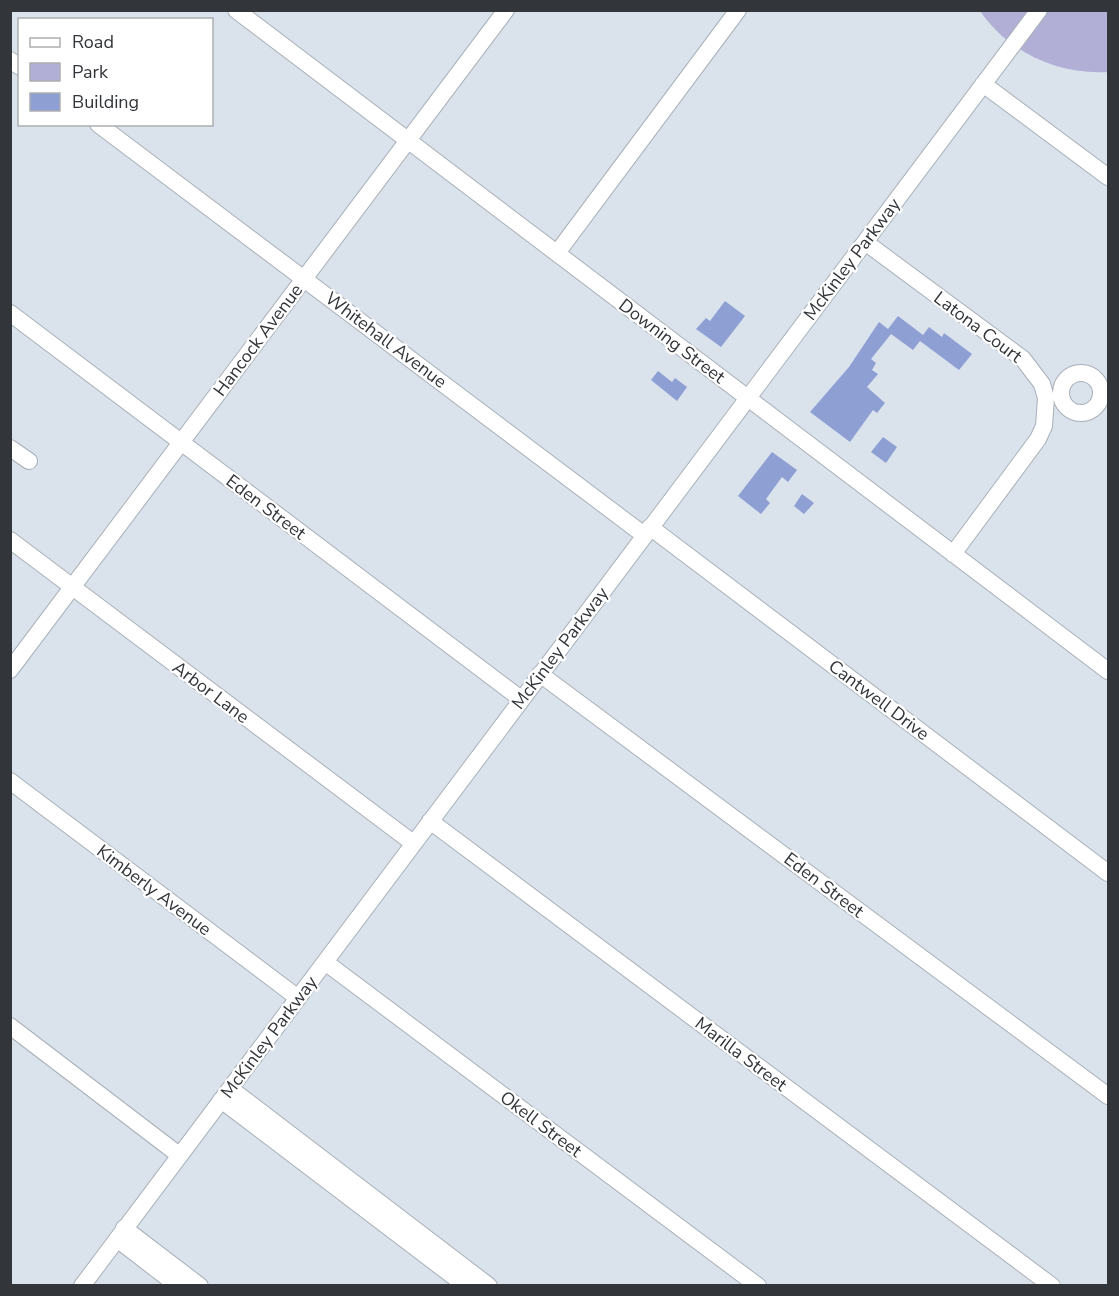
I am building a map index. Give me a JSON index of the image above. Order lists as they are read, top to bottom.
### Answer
{
  "streets": {
    "street": [
      "McKinley Parkway",
      "Latona Court",
      "Hancock Avenue",
      "Whitehall Avenue",
      "Downing Street",
      "Eden Street",
      "Arbor Lane",
      "Cantwell Drive",
      "Kimberly Avenue",
      "Marilla Street",
      "Okell Street"
    ]
  },
  "crossings": [
    ["McKinley Parkway", "Latona Court"],
    ["McKinley Parkway", "Whitehall Avenue"],
    ["McKinley Parkway", "Downing Street"],
    ["McKinley Parkway", "Eden Street"],
    ["McKinley Parkway", "Arbor Lane"],
    ["McKinley Parkway", "Cantwell Drive"],
    ["McKinley Parkway", "Kimberly Avenue"],
    ["McKinley Parkway", "Marilla Street"],
    ["McKinley Parkway", "Okell Street"],
    ["Latona Court", "Downing Street"],
    ["Hancock Avenue", "Whitehall Avenue"],
    ["Hancock Avenue", "Downing Street"],
    ["Hancock Avenue", "Eden Street"],
    ["Hancock Avenue", "Arbor Lane"],
    ["Whitehall Avenue", "Cantwell Drive"]
  ],
  "legend": ["Road", "Park", "Building"]
}
